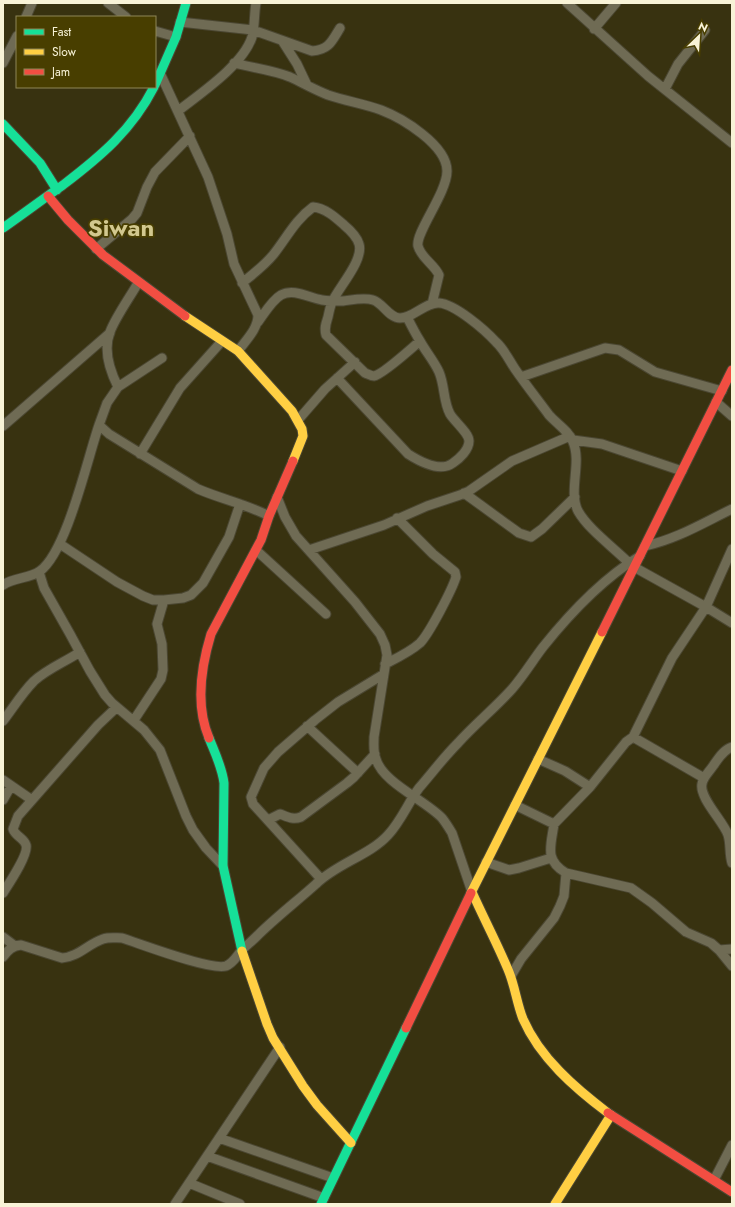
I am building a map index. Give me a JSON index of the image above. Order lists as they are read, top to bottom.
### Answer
{
  "districts": ["Siwan"],
  "legend": ["Fast", "Slow", "Jam"],
  "north": "top right"
}
